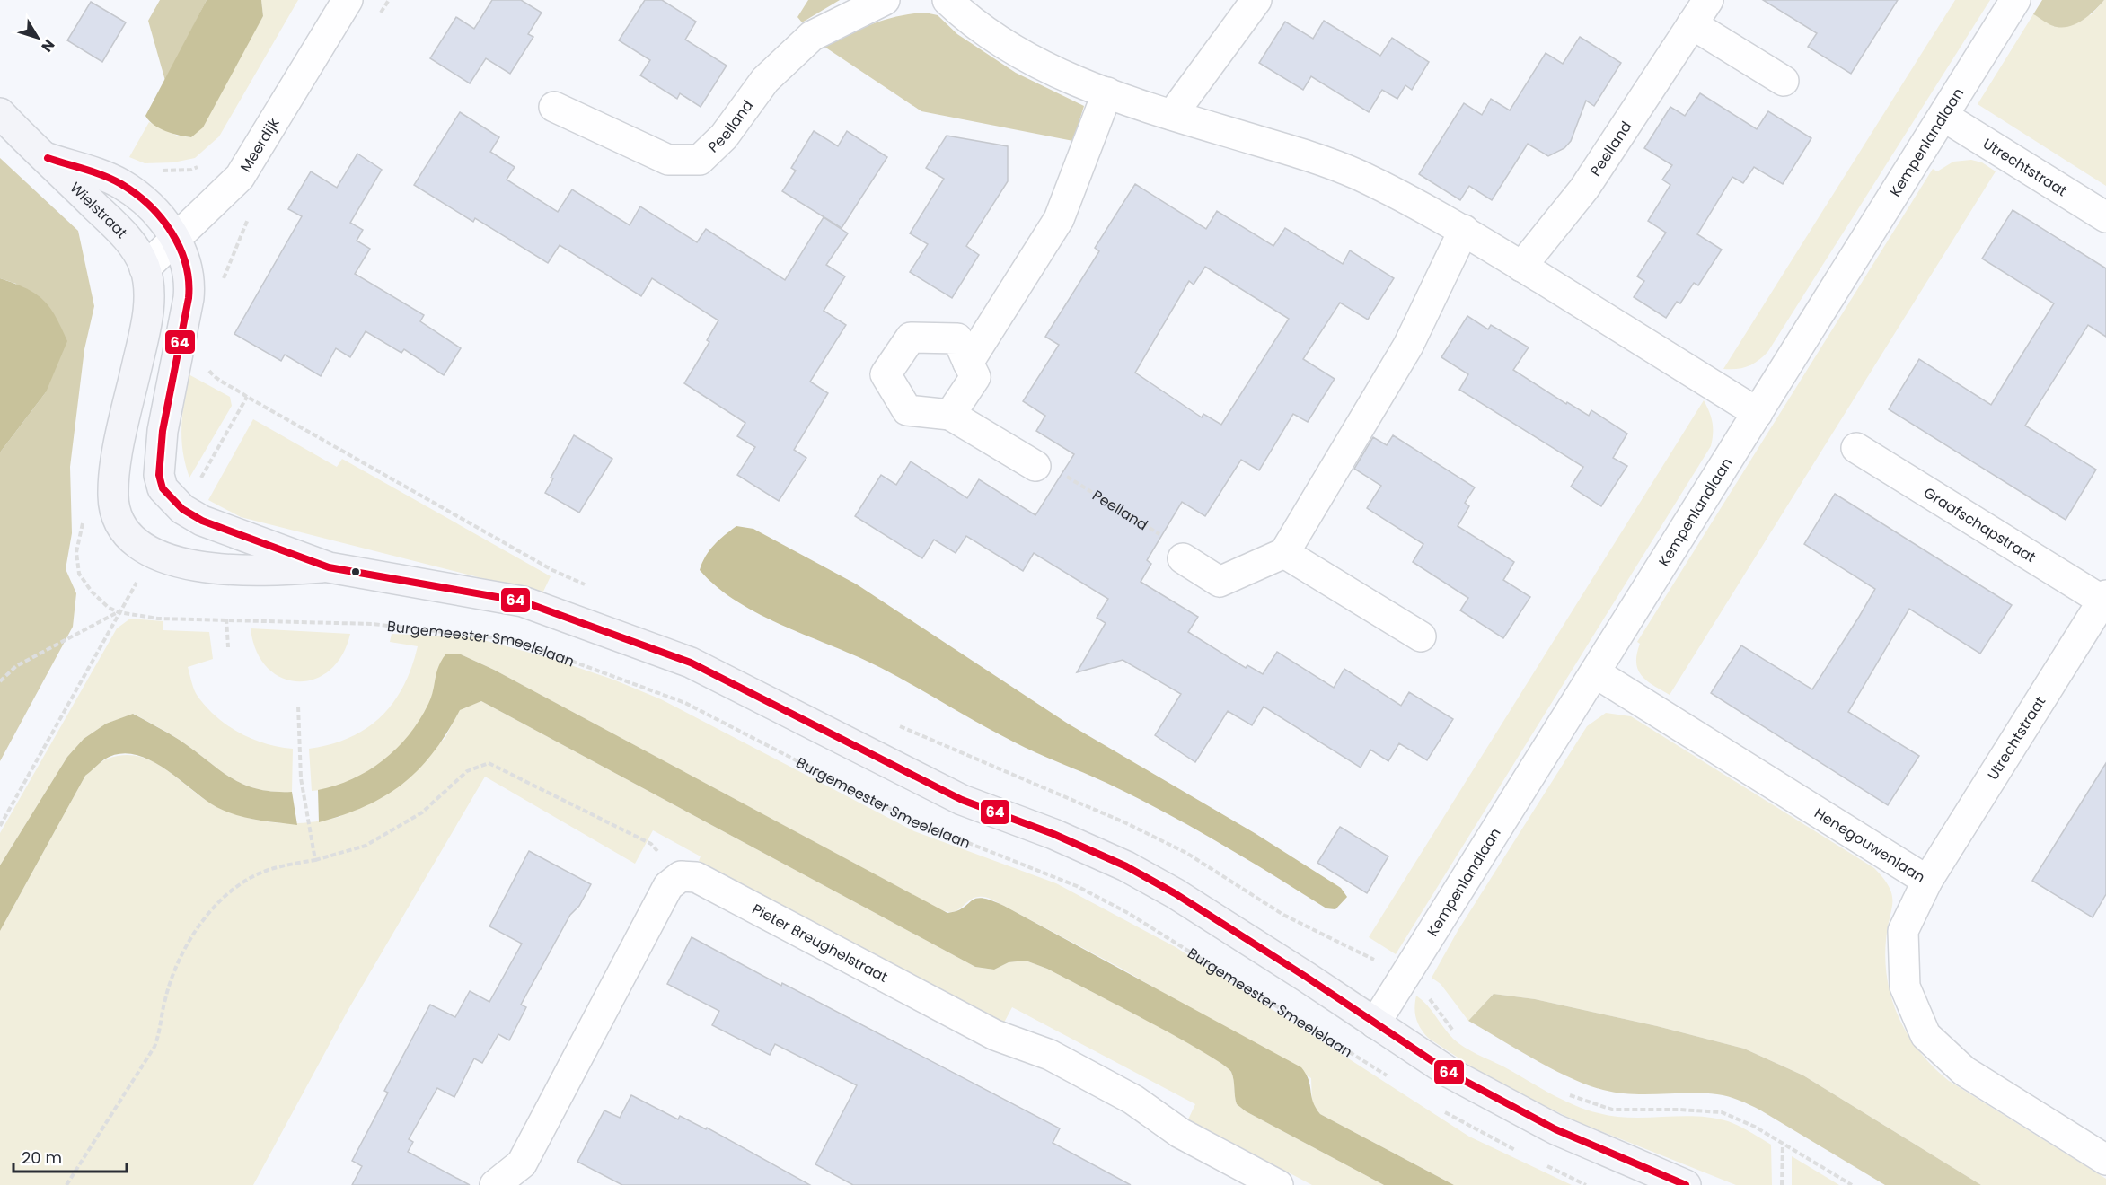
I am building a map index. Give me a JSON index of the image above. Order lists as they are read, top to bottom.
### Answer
{
  "streets": {
    "street": [
      "Peelland",
      "Kempenlandlaan",
      "Meerdijk",
      "Utrechtstraat",
      "Wielstraat",
      "Graafschapstraat",
      "Henegouwenlaan",
      "Pieter Breughelstraat"
    ],
    "path": ["Burgemeester Smeelelaan"]
  },
  "crossings": [
    ["Kempenlandlaan", "Utrechtstraat"],
    ["Kempenlandlaan", "Henegouwenlaan"],
    ["Meerdijk", "Wielstraat"],
    ["Utrechtstraat", "Graafschapstraat"],
    ["Utrechtstraat", "Henegouwenlaan"]
  ],
  "lines": ["transit line 64"],
  "scale_bar": "20 m",
  "north": "bottom right"
}
